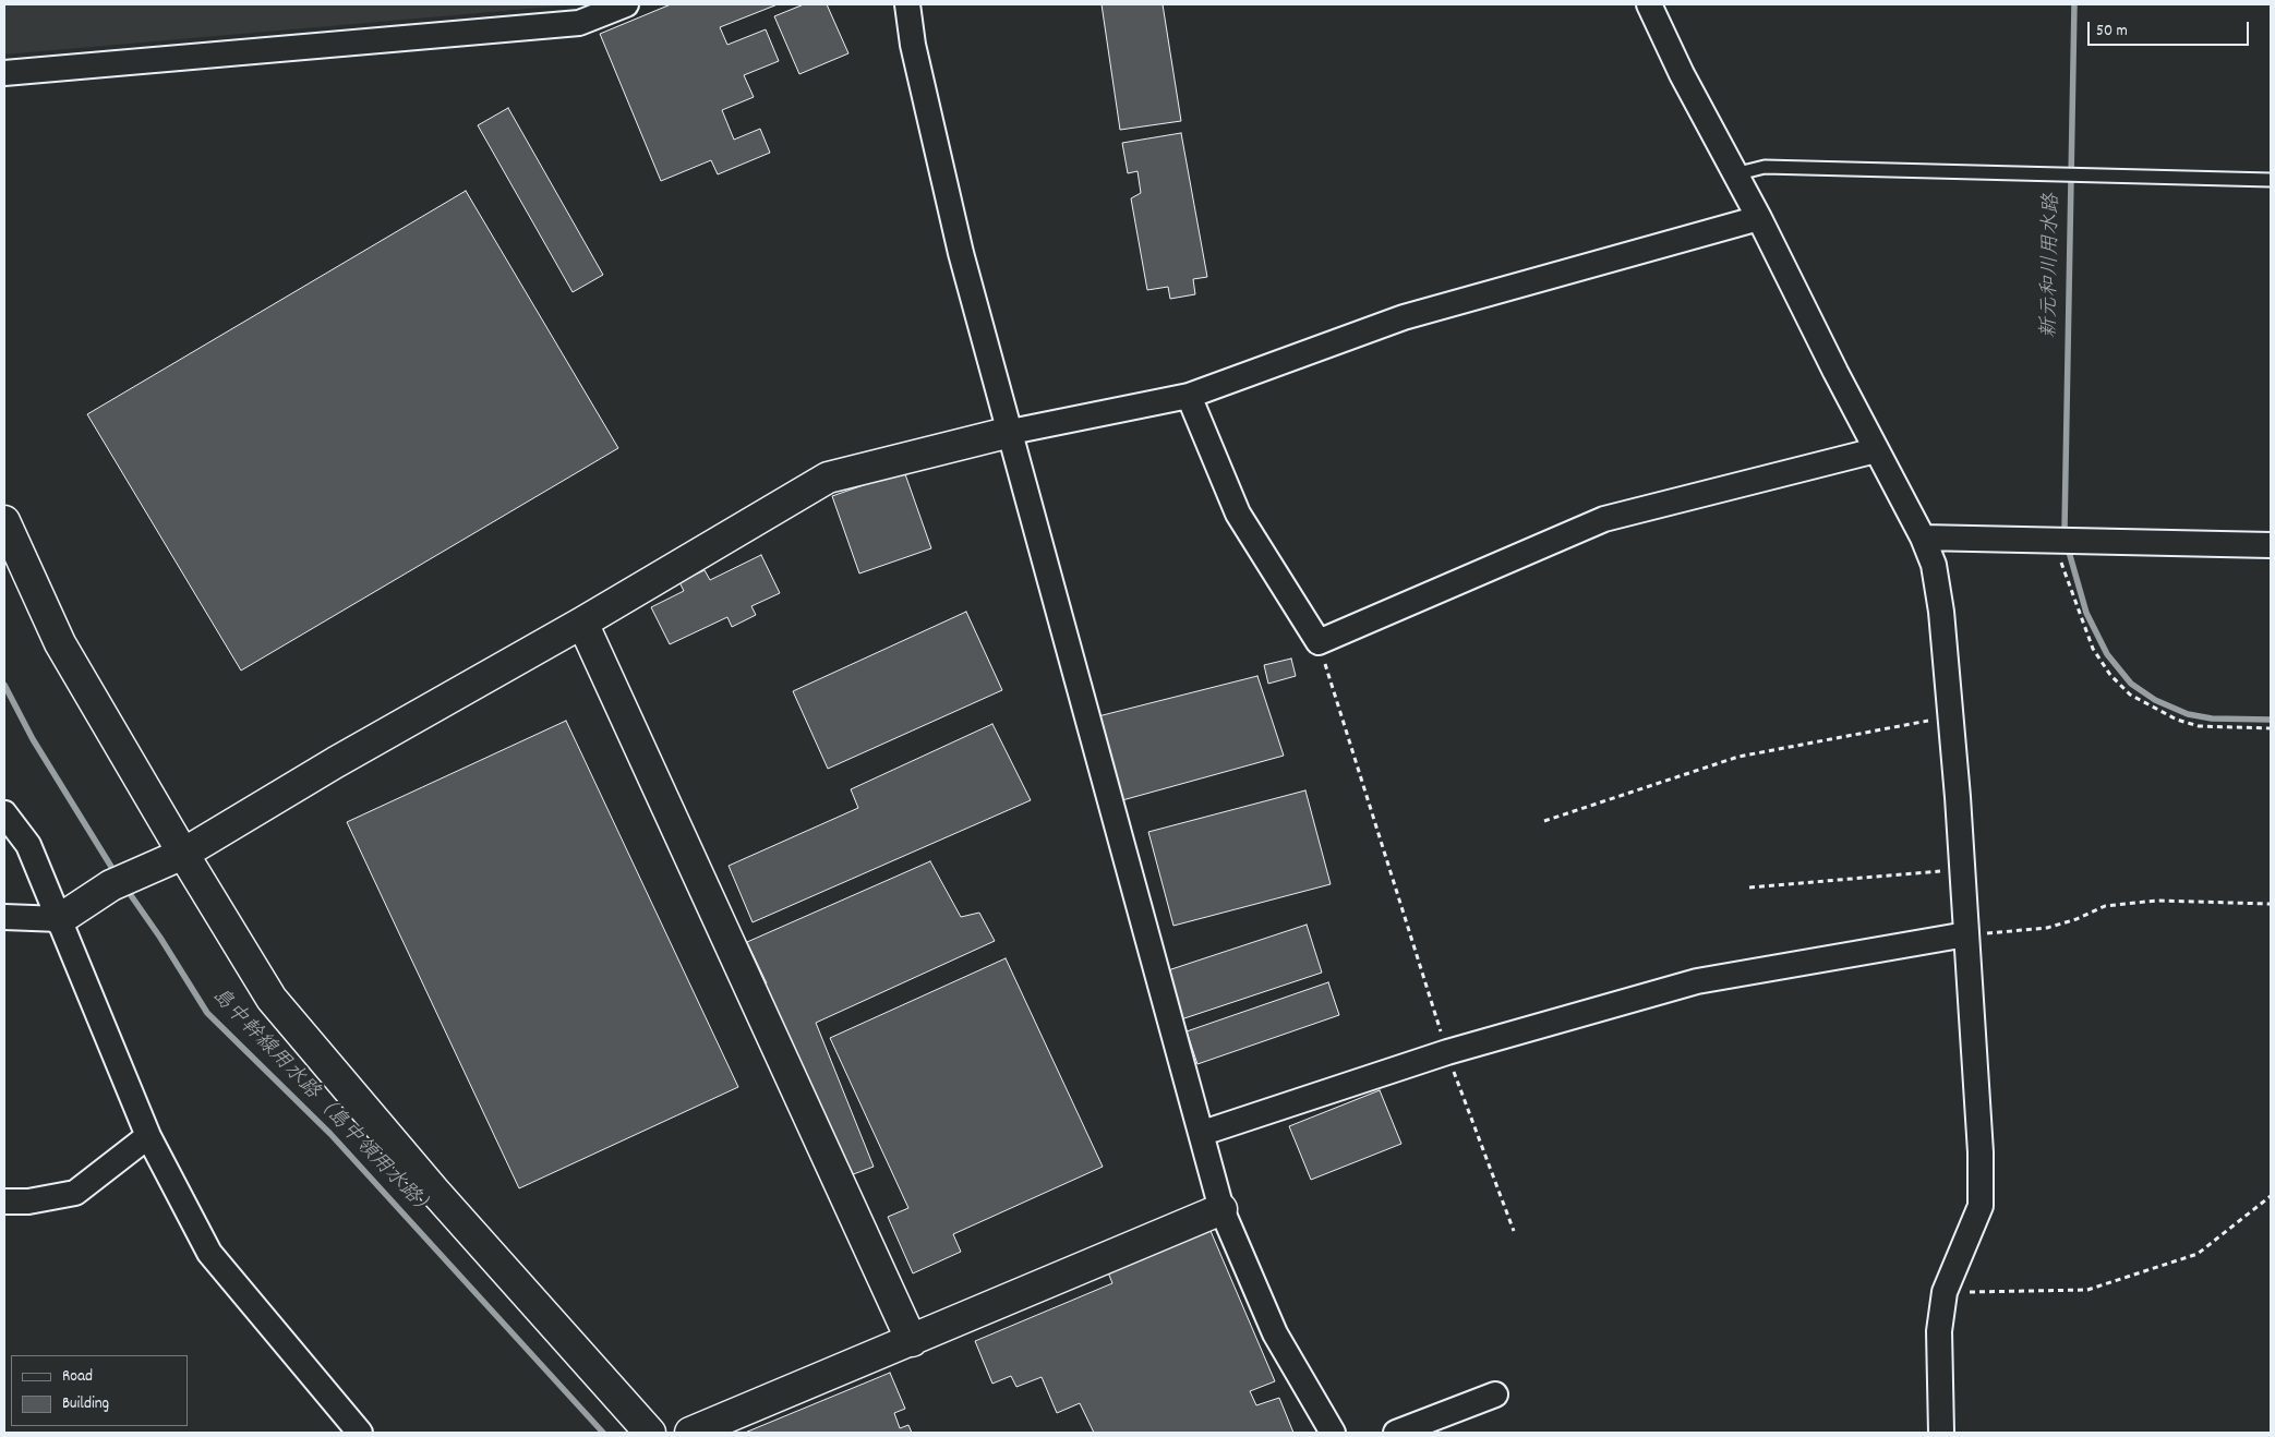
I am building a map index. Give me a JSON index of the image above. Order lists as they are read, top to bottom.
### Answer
{
  "water": ["新元和川用水路", "島中幹線用水路（島中領用水路）"],
  "legend": ["Road", "Building"],
  "scale_bar": "50 m"
}
